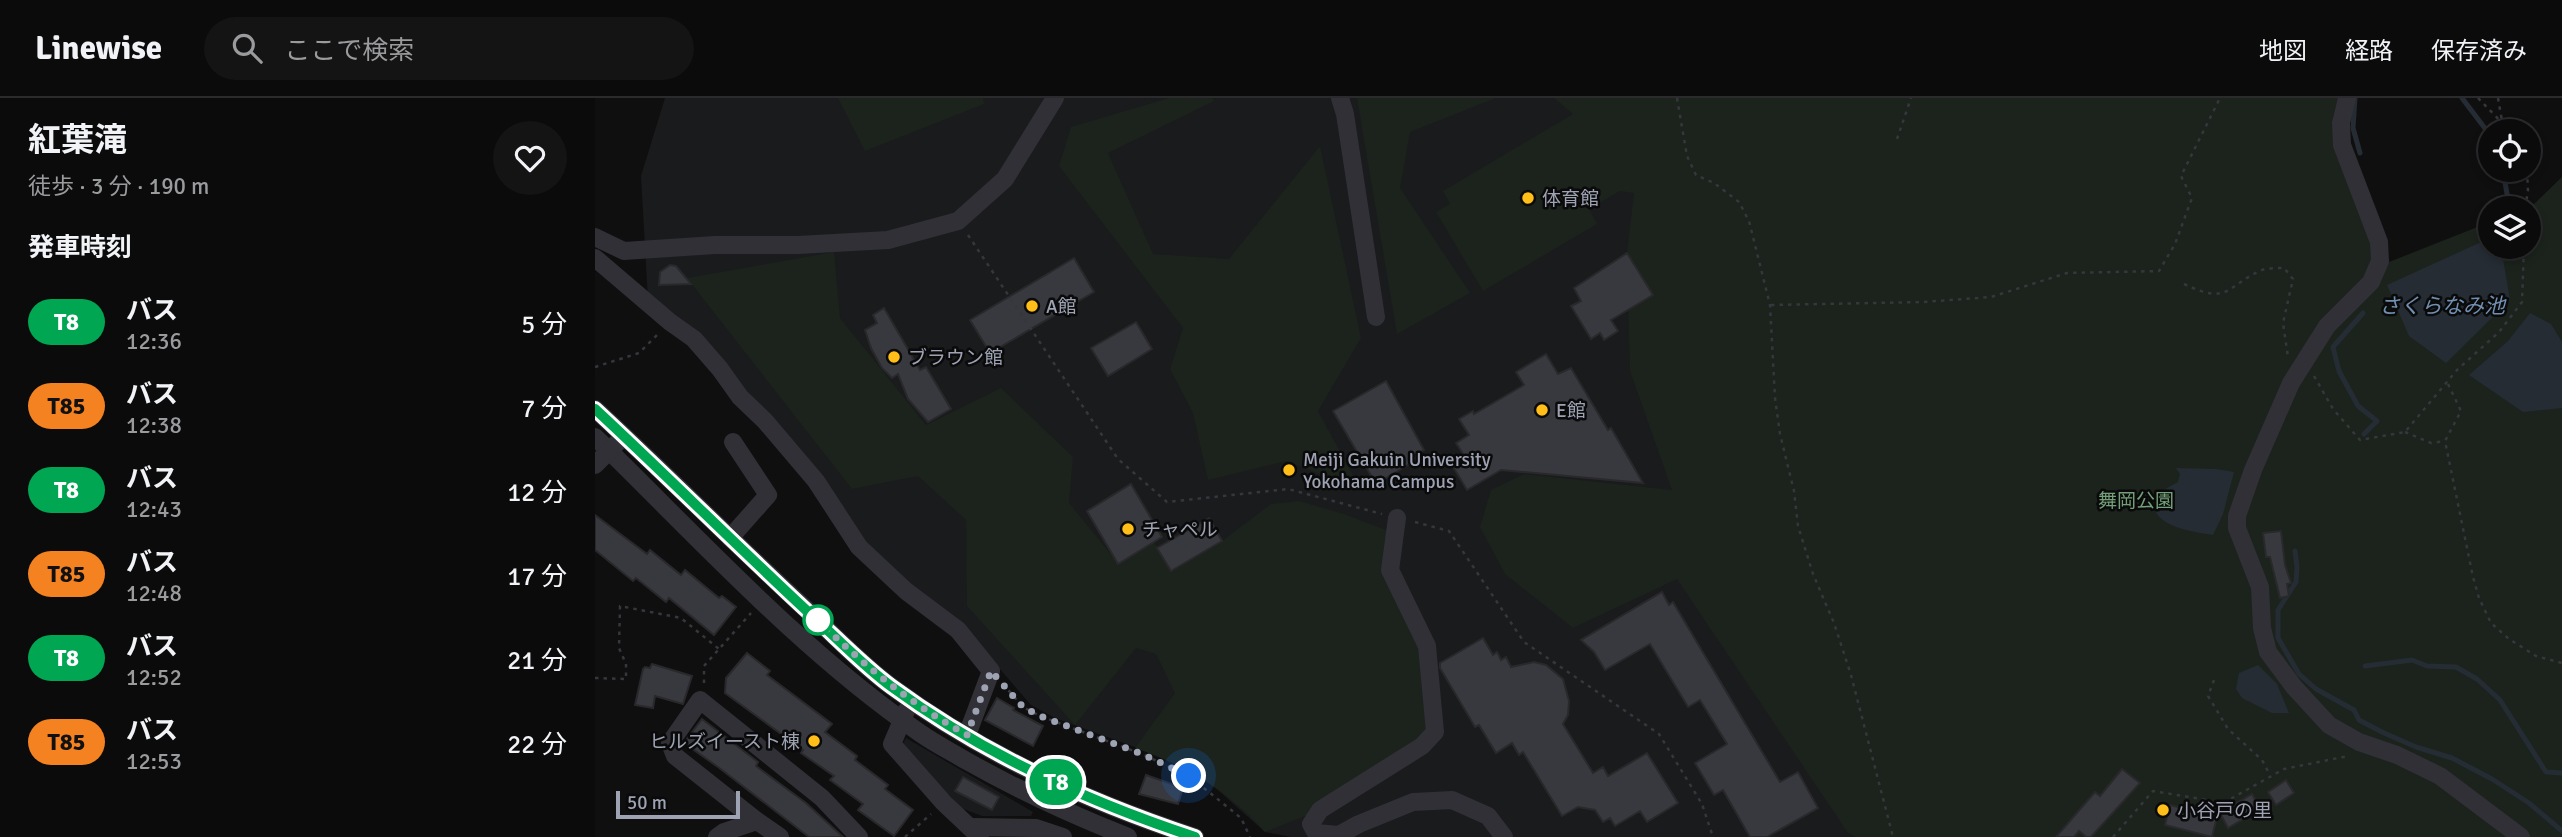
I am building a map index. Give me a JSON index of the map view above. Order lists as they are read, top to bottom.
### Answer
{
  "water": ["さくらなみ池"],
  "parks": ["舞岡公園"],
  "places": [
    "体育館",
    "A館",
    "ブラウン館",
    "E館",
    "Meiji Gakuin University Yokohama Campus",
    "チャペル",
    "ヒルズイースト棟",
    "小谷戸の里"
  ],
  "lines": ["bus line T8"],
  "scale_bar": "50 m",
  "page": {
    "header": "Linewise",
    "search": "ここで検索",
    "nav": ["地図", "経路", "保存済み"],
    "heading": [
      ["紅葉滝", "徒歩 · 3 分 · 190 m"],
      "発車時刻"
    ],
    "on_map": "T8",
    "list": [
      {
        "mark": "T8",
        "name": "バス",
        "note": "12:36",
        "value": "5 分"
      },
      {
        "mark": "T85",
        "name": "バス",
        "note": "12:38",
        "value": "7 分"
      },
      {
        "mark": "T8",
        "name": "バス",
        "note": "12:43",
        "value": "12 分"
      },
      {
        "mark": "T85",
        "name": "バス",
        "note": "12:48",
        "value": "17 分"
      },
      {
        "mark": "T8",
        "name": "バス",
        "note": "12:52",
        "value": "21 分"
      },
      {
        "mark": "T85",
        "name": "バス",
        "note": "12:53",
        "value": "22 分"
      }
    ],
    "scale": "50 m"
  }
}
